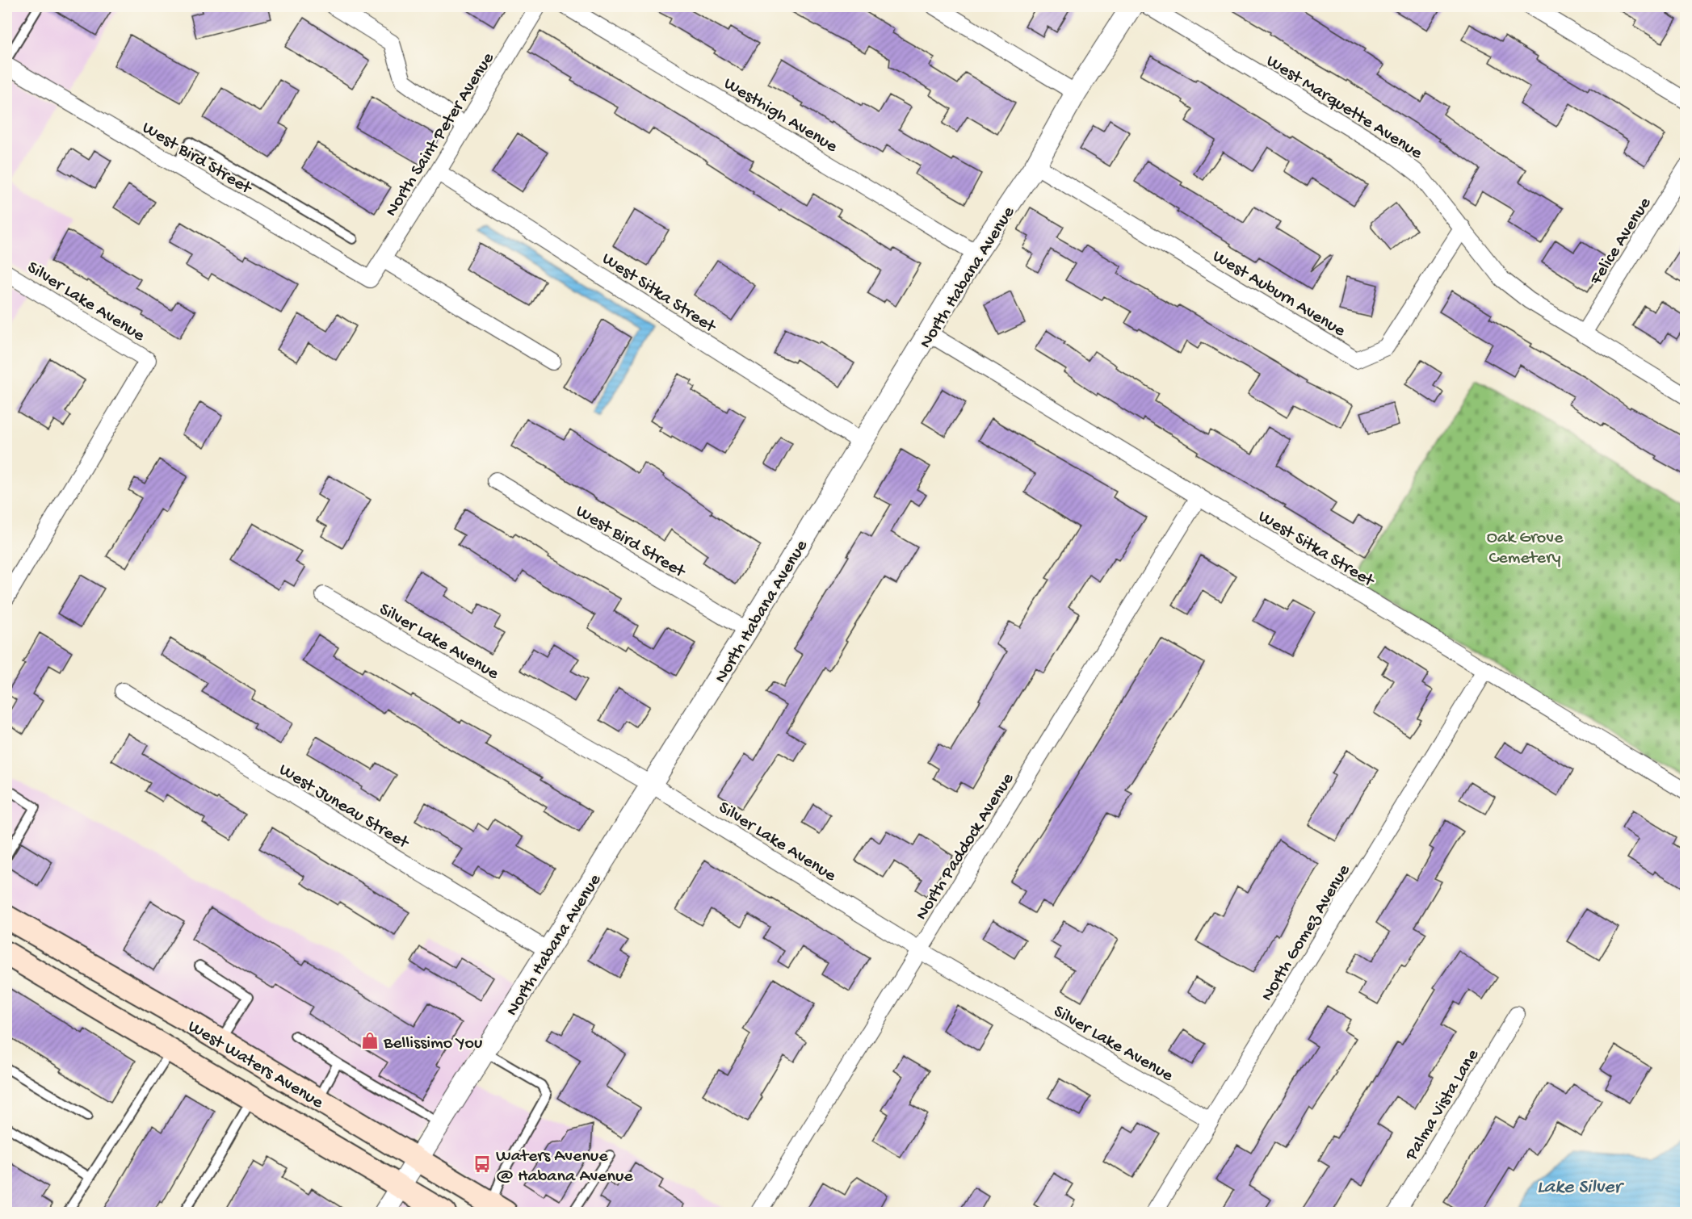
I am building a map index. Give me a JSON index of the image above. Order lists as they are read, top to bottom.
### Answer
{
  "streets": {
    "main road": ["West Waters Avenue"],
    "street": [
      "West Marquette Avenue",
      "Westhigh Avenue",
      "North Saint Peter Avenue",
      "West Bird Street",
      "Felice Avenue",
      "North Habana Avenue",
      "West Sitka Street",
      "West Auburn Avenue",
      "Silver Lake Avenue",
      "West Juneau Street",
      "North Paddock Avenue",
      "North Gomez Avenue",
      "Palma Vista Lane"
    ]
  },
  "crossings": [
    ["West Marquette Avenue", "Felice Avenue"],
    ["West Marquette Avenue", "West Auburn Avenue"],
    ["Westhigh Avenue", "North Habana Avenue"],
    ["North Saint Peter Avenue", "West Bird Street"],
    ["North Saint Peter Avenue", "West Sitka Street"],
    ["West Bird Street", "North Habana Avenue"],
    ["North Habana Avenue", "West Sitka Street"],
    ["North Habana Avenue", "West Auburn Avenue"],
    ["North Habana Avenue", "Silver Lake Avenue"],
    ["North Habana Avenue", "West Juneau Street"],
    ["North Habana Avenue", "West Waters Avenue"],
    ["West Sitka Street", "North Paddock Avenue"],
    ["West Sitka Street", "North Gomez Avenue"],
    ["Silver Lake Avenue", "North Paddock Avenue"],
    ["Silver Lake Avenue", "North Gomez Avenue"]
  ],
  "water": ["Lake Silver"],
  "parks": ["Oak Grove Cemetery"],
  "places": {
    "shop": ["Bellissimo You"],
    "bus stop": ["Waters Avenue @ Habana Avenue"]
  }
}
